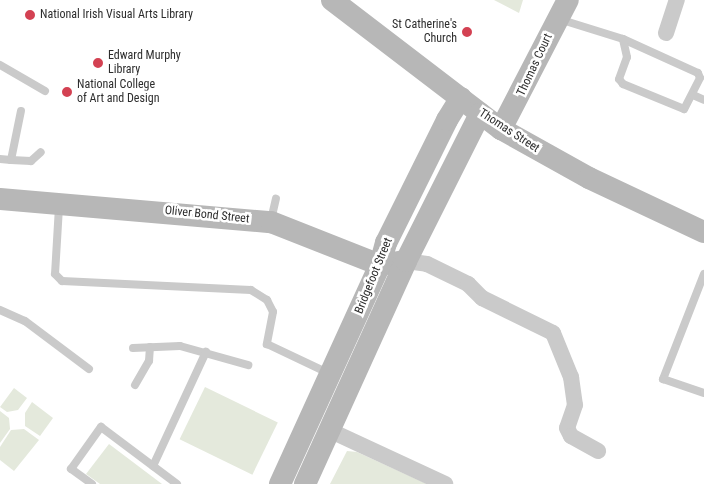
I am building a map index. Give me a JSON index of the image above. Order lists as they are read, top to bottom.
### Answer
{
  "streets": {
    "main road": [
      "Thomas Court",
      "Thomas Street",
      "Oliver Bond Street",
      "Bridgefoot Street"
    ]
  },
  "crossings": [
    ["Thomas Court", "Thomas Street"],
    ["Thomas Street", "Bridgefoot Street"],
    ["Oliver Bond Street", "Bridgefoot Street"]
  ],
  "places": [
    "National Irish Visual Arts Library",
    "St Catherine's Church",
    "Edward Murphy Library",
    "National College of Art and Design"
  ]
}
